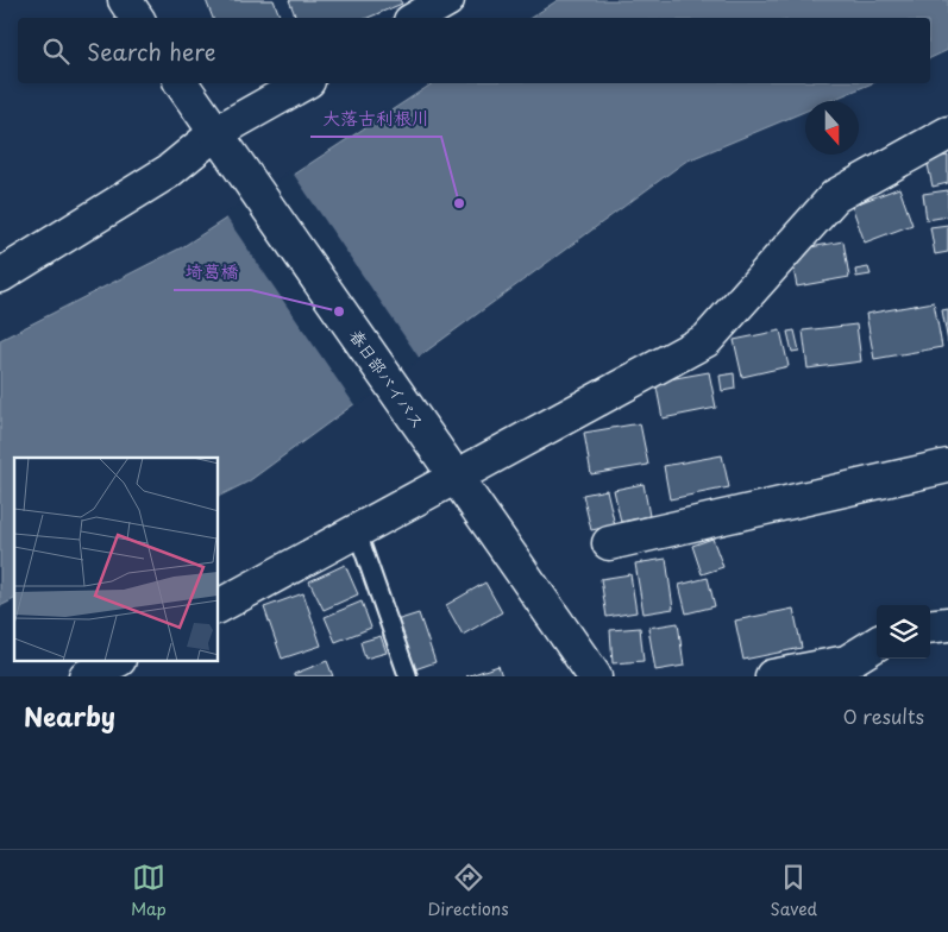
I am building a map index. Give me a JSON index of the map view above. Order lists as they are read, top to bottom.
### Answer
{
  "streets": {
    "main road": ["春日部バイパス"]
  },
  "places": ["大落古利根川", "埼葛橋"],
  "north": "bottom",
  "page": {
    "search": "Search here",
    "heading": ["Nearby", "0 results"],
    "nav": ["Map", "Directions", "Saved"]
  }
}
